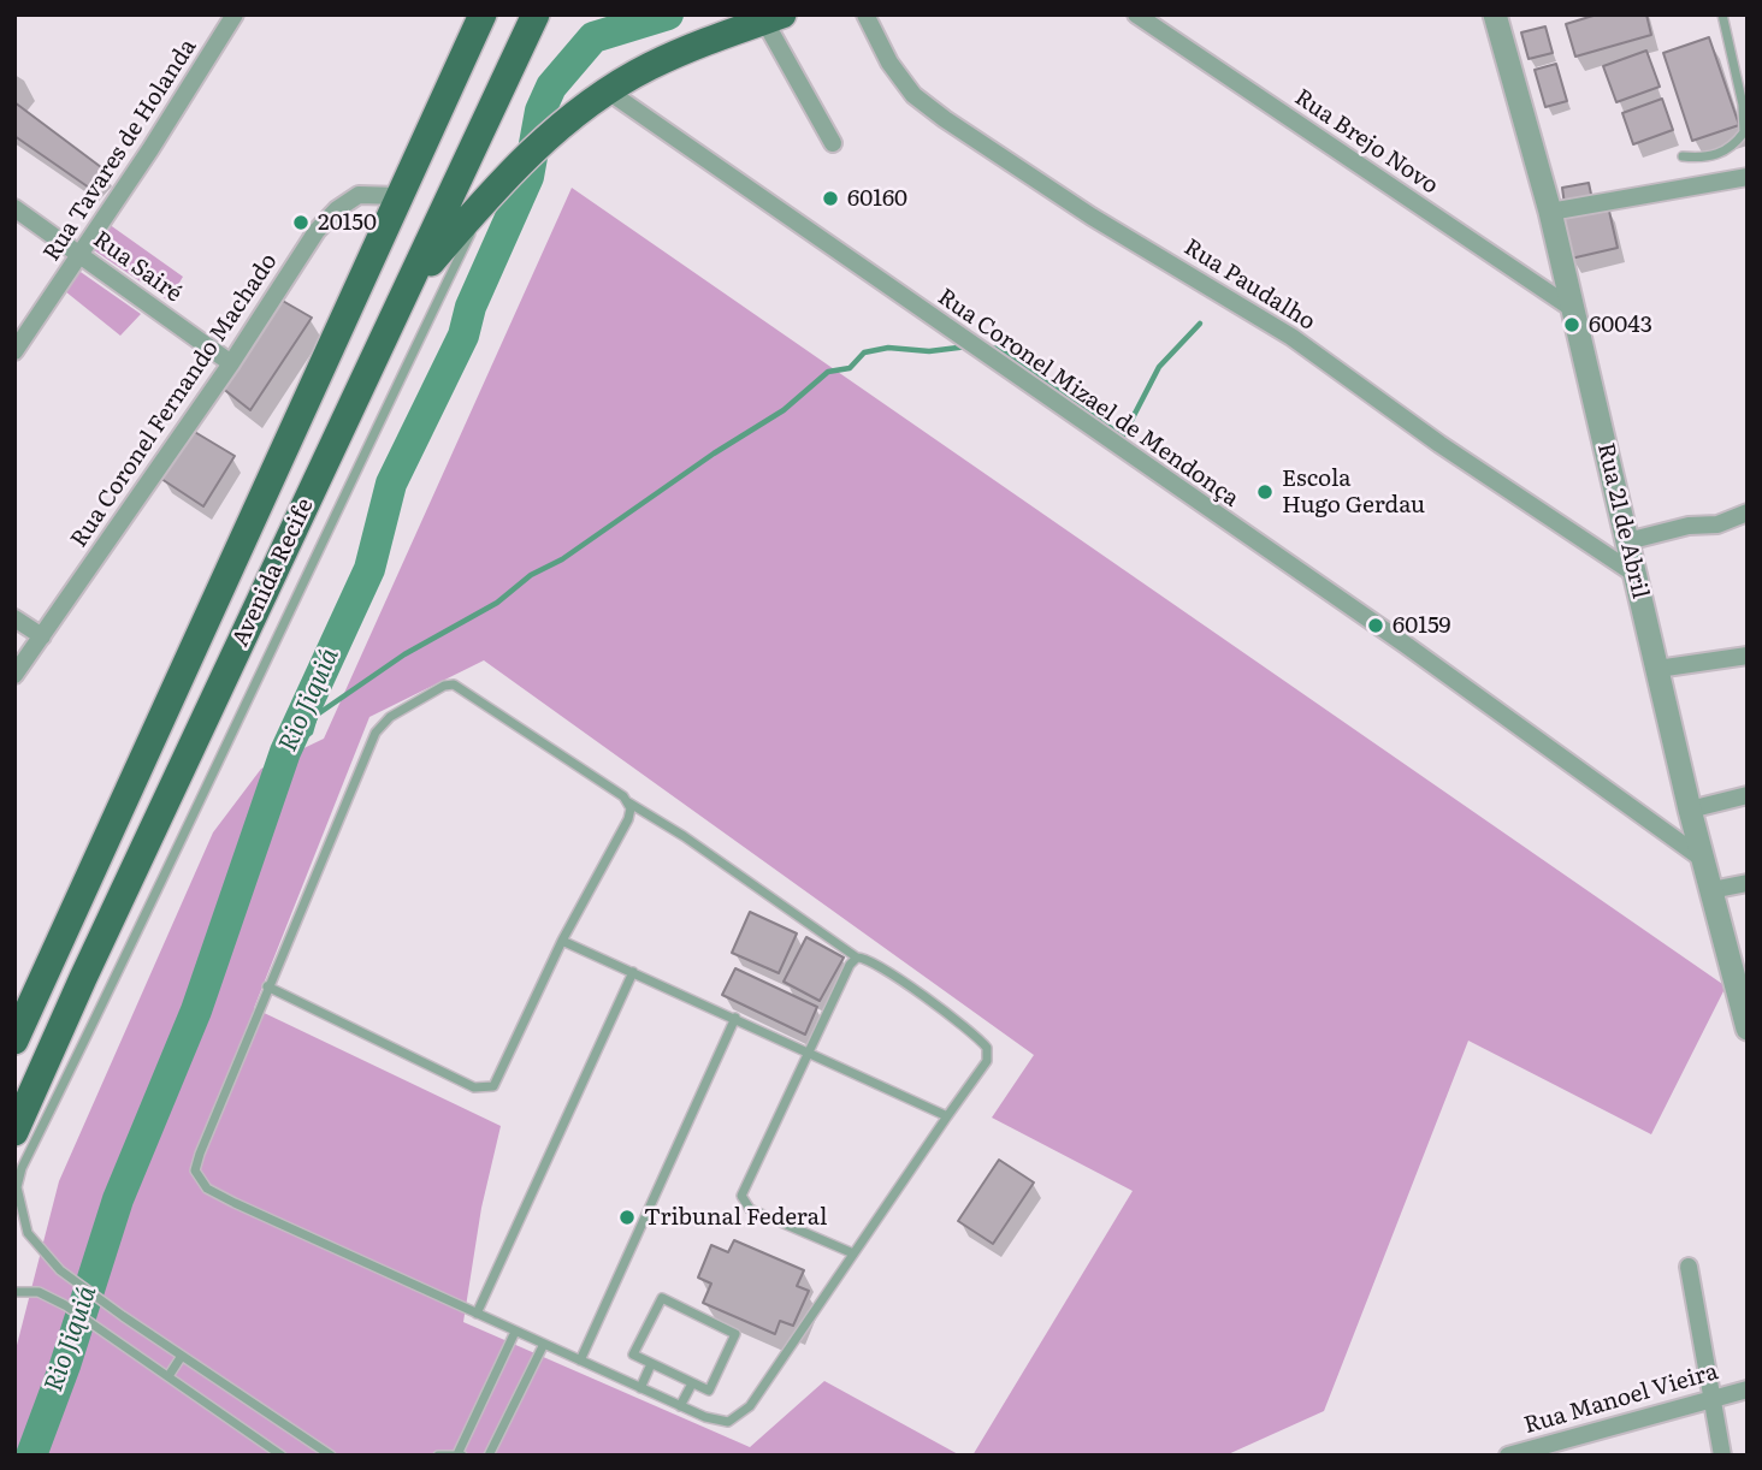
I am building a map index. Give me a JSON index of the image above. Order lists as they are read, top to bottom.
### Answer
{
  "streets": {
    "main road": ["Avenida Recife"],
    "street": [
      "Rua Brejo Novo",
      "Rua Tavares de Holanda",
      "Rua Sairé",
      "Rua Paudalho",
      "Rua Coronel Mizael de Mendonça",
      "Rua Coronel Fernando Machado",
      "Rua 21 de Abril",
      "Rua Manoel Vieira"
    ]
  },
  "crossings": [
    ["Rua Brejo Novo", "Rua 21 de Abril"],
    ["Rua Tavares de Holanda", "Rua Sairé"],
    ["Rua Sairé", "Rua Coronel Fernando Machado"],
    ["Rua Paudalho", "Rua 21 de Abril"],
    ["Rua Coronel Mizael de Mendonça", "Rua 21 de Abril"],
    ["Rua Coronel Fernando Machado", "Avenida Recife"]
  ],
  "water": ["Rio Jiquiá"],
  "places": [
    "60160",
    "20150",
    "60043",
    "Escola Hugo Gerdau",
    "60159",
    "Tribunal Federal"
  ]
}
